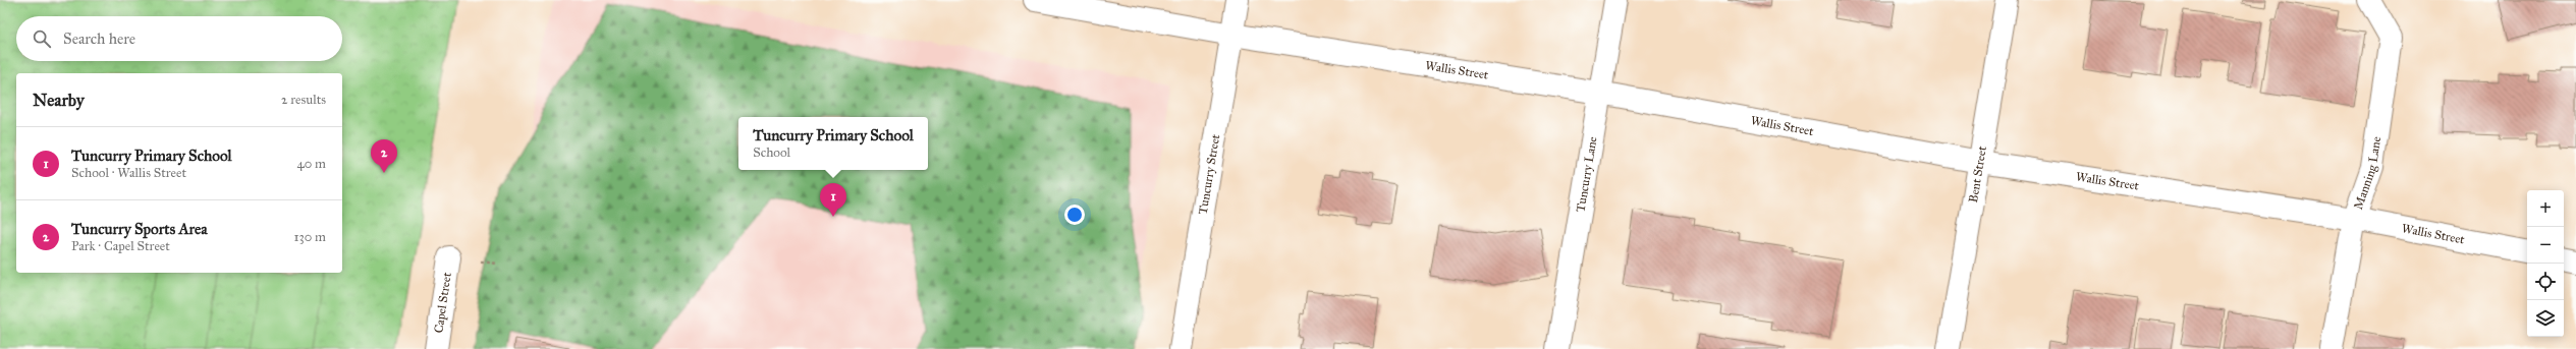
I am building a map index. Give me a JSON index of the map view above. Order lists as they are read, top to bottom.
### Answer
{
  "streets": {
    "street": [
      "Wallis Street",
      "Manning Lane",
      "Tuncurry Street",
      "Tuncurry Lane",
      "Bent Street",
      "Capel Street"
    ]
  },
  "crossings": [
    ["Wallis Street", "Manning Lane"],
    ["Wallis Street", "Tuncurry Street"],
    ["Wallis Street", "Tuncurry Lane"],
    ["Wallis Street", "Bent Street"]
  ],
  "page": {
    "search": "Search here",
    "heading": ["Nearby", "2 results"],
    "popup": ["Tuncurry Primary School", "School"],
    "list": [
      {
        "mark": "1",
        "name": "Tuncurry Primary School",
        "note": "School · Wallis Street",
        "value": "40 m"
      },
      {
        "mark": "2",
        "name": "Tuncurry Sports Area",
        "note": "Park · Capel Street",
        "value": "130 m"
      }
    ],
    "pins": ["2", "1"],
    "map_buttons": ["+", "−"]
  }
}
